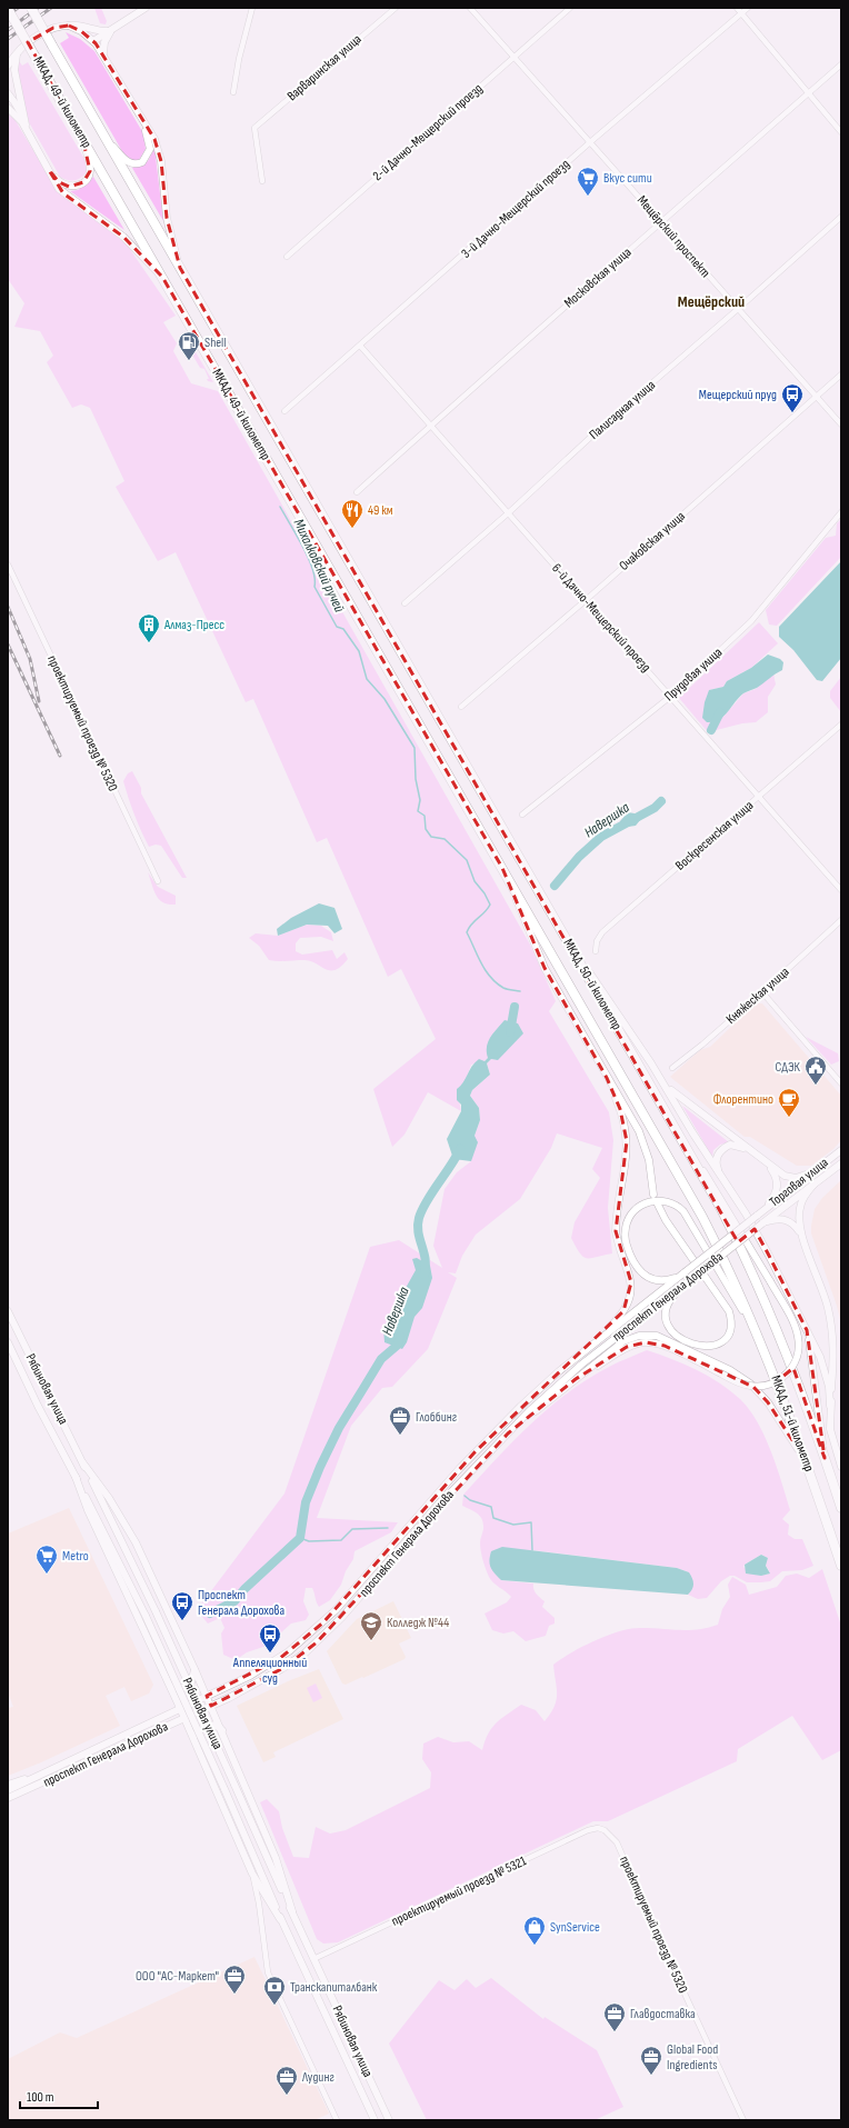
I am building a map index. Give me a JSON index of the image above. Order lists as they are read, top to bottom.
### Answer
{
  "streets": {
    "highway": ["МКАД, 49-й километр", "МКАД, 50-й километр", "МКАД, 51-й километр"],
    "main road": ["Торговая улица", "проспект Генерала Дорохова", "Рябиновая улица"],
    "street": [
      "Варваринская улица",
      "2-й Дачно-Мещерский проезд",
      "3-й Дачно-Мещерский проезд",
      "Мещёрский проспект",
      "Московская улица",
      "Палисадная улица",
      "Очаковская улица",
      "6-й Дачно-Мещерский проезд",
      "Прудовая улица",
      "проектируемый проезд № 5320",
      "Воскресенская улица",
      "Княжеская улица",
      "проектируемый проезд № 5321"
    ]
  },
  "crossings": [
    ["МКАД, 49-й километр", "МКАД, 50-й километр"],
    ["2-й Дачно-Мещерский проезд", "Мещёрский проспект"],
    ["3-й Дачно-Мещерский проезд", "Мещёрский проспект"],
    ["3-й Дачно-Мещерский проезд", "6-й Дачно-Мещерский проезд"],
    ["Мещёрский проспект", "Московская улица"],
    ["Мещёрский проспект", "Палисадная улица"],
    ["Мещёрский проспект", "Очаковская улица"],
    ["Московская улица", "6-й Дачно-Мещерский проезд"],
    ["Палисадная улица", "6-й Дачно-Мещерский проезд"],
    ["Очаковская улица", "6-й Дачно-Мещерский проезд"],
    ["6-й Дачно-Мещерский проезд", "Прудовая улица"],
    ["6-й Дачно-Мещерский проезд", "Воскресенская улица"],
    ["проектируемый проезд № 5320", "проектируемый проезд № 5321"],
    ["МКАД, 50-й километр", "МКАД, 51-й километр"],
    ["Торговая улица", "проспект Генерала Дорохова"],
    ["Рябиновая улица", "проектируемый проезд № 5321"]
  ],
  "districts": ["Мещёрский"],
  "water": ["Михалковский ручей", "Навершка"],
  "places": {
    "supermarket": ["Вкус сити", "Metro"],
    "fuel station": ["Shell"],
    "bus stop": ["Мещерский пруд", "Проспект Генерала Дорохова", "Аппеляционный суд"],
    "restaurant": ["49 км"],
    "building": ["Алмаз-Пресс"],
    "public building": ["СДЭК"],
    "cafe": ["Флорентино"],
    "office": [
      "Глоббинг",
      "ООО \"АС-Маркет\"",
      "Главдоставка",
      "Global Food Ingredients",
      "Лудинг"
    ],
    "school or university": ["Колледж №44"],
    "shop": ["SynService"],
    "bank": ["Транскапиталбанк"]
  },
  "scale_bar": "100 m"
}
